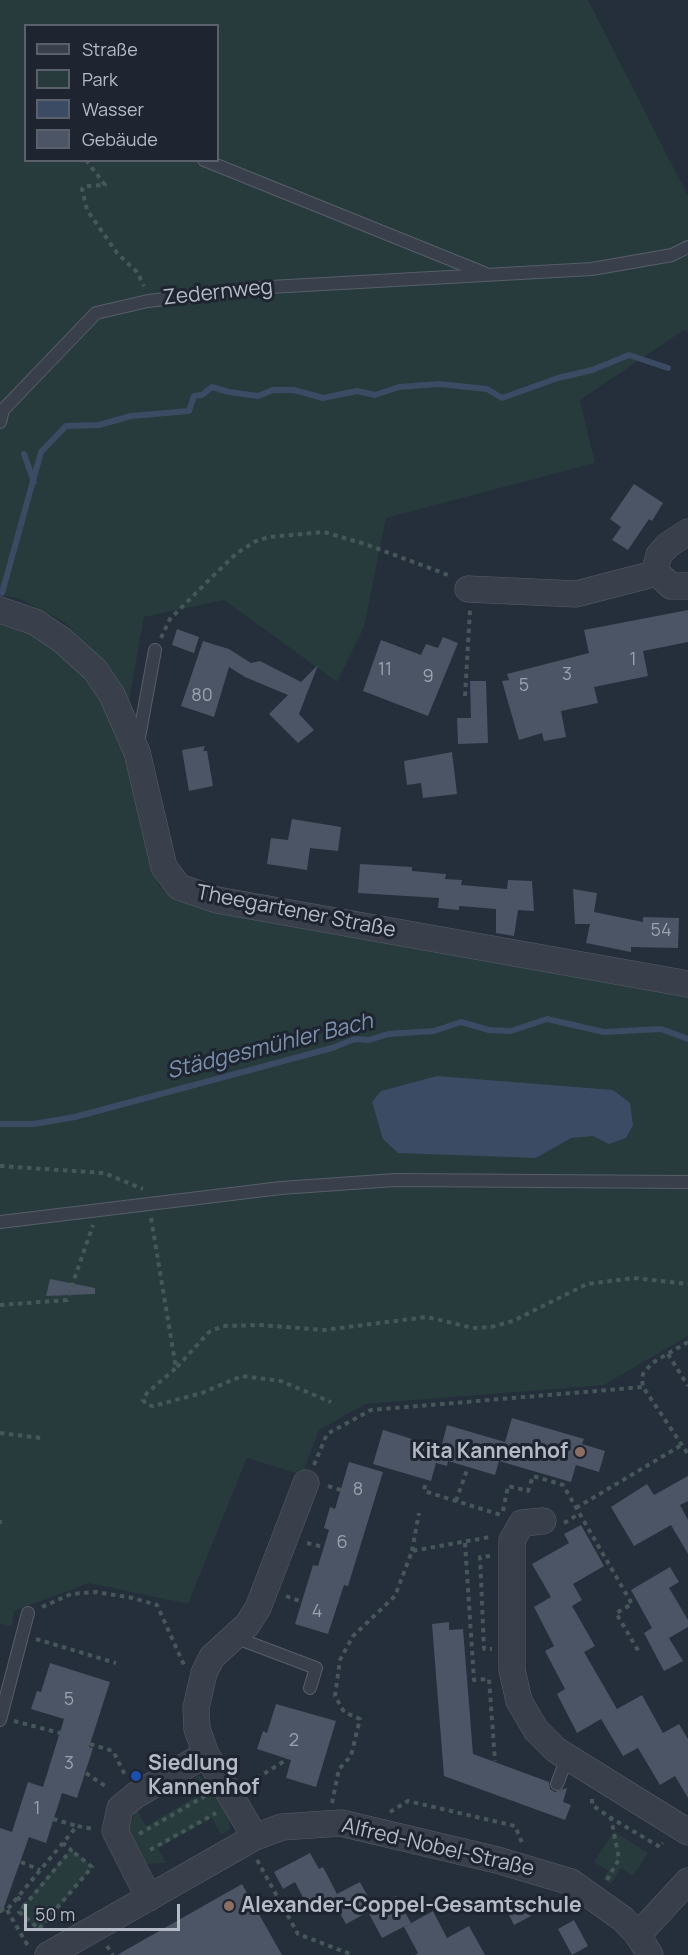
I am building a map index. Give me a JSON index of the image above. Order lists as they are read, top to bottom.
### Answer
{
  "streets": {
    "street": ["Theegartener Straße", "Alfred-Nobel-Straße"],
    "lane": ["Zedernweg"]
  },
  "water": ["Städgesmühler Bach"],
  "places": ["Kita Kannenhof", "Siedlung Kannenhof", "Alexander-Coppel-Gesamtschule"],
  "house_numbers": [
    "1",
    "11",
    "3",
    "9",
    "5",
    "80",
    "54",
    "8",
    "6",
    "4",
    "5",
    "2",
    "3",
    "1"
  ],
  "legend": [
    "Straße",
    "Park",
    "Wasser",
    "Gebäude"
  ],
  "scale_bar": "50 m"
}
